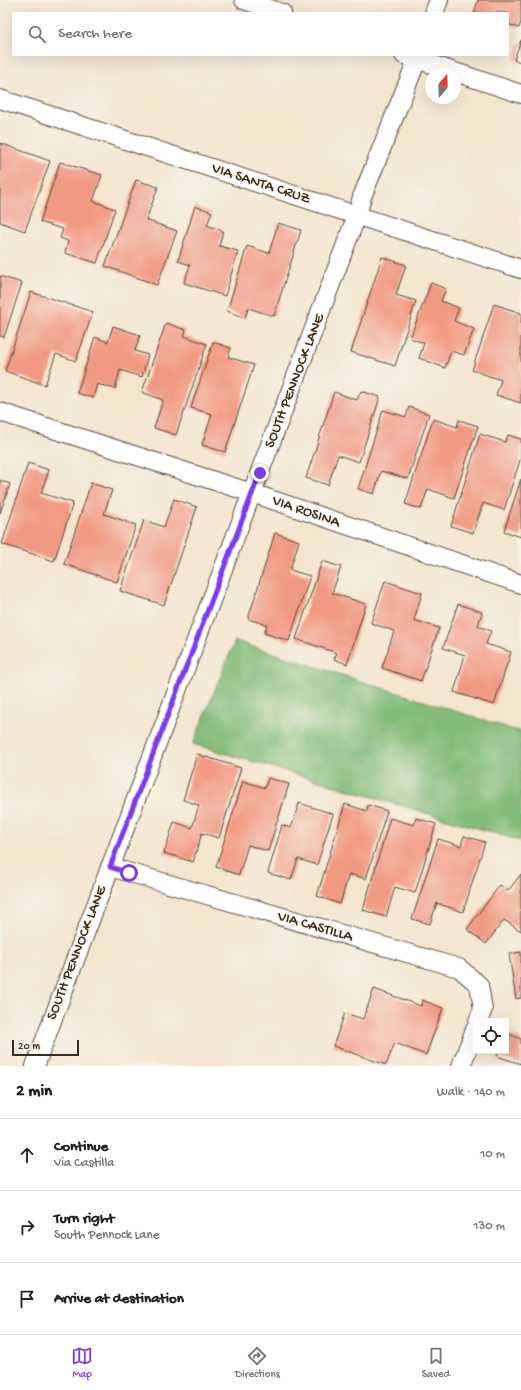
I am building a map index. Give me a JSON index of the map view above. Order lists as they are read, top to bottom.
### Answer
{
  "streets": {
    "street": [
      "VIA SANTA CRUZ",
      "SOUTH PENNOCK LANE",
      "VIA ROSINA",
      "VIA CASTILLA"
    ]
  },
  "crossings": [
    ["VIA SANTA CRUZ", "SOUTH PENNOCK LANE"],
    ["SOUTH PENNOCK LANE", "VIA ROSINA"],
    ["SOUTH PENNOCK LANE", "VIA CASTILLA"]
  ],
  "scale_bar": "20 m",
  "north": "top",
  "page": {
    "search": "Search here",
    "scale": "20 m",
    "heading": ["2 min", "Walk · 140 m"],
    "list": [
      ["Continue", "Via Castilla", "10 m"],
      ["Turn right", "South Pennock Lane", "130 m"],
      "Arrive at destination"
    ],
    "nav": ["Map", "Directions", "Saved"]
  }
}
